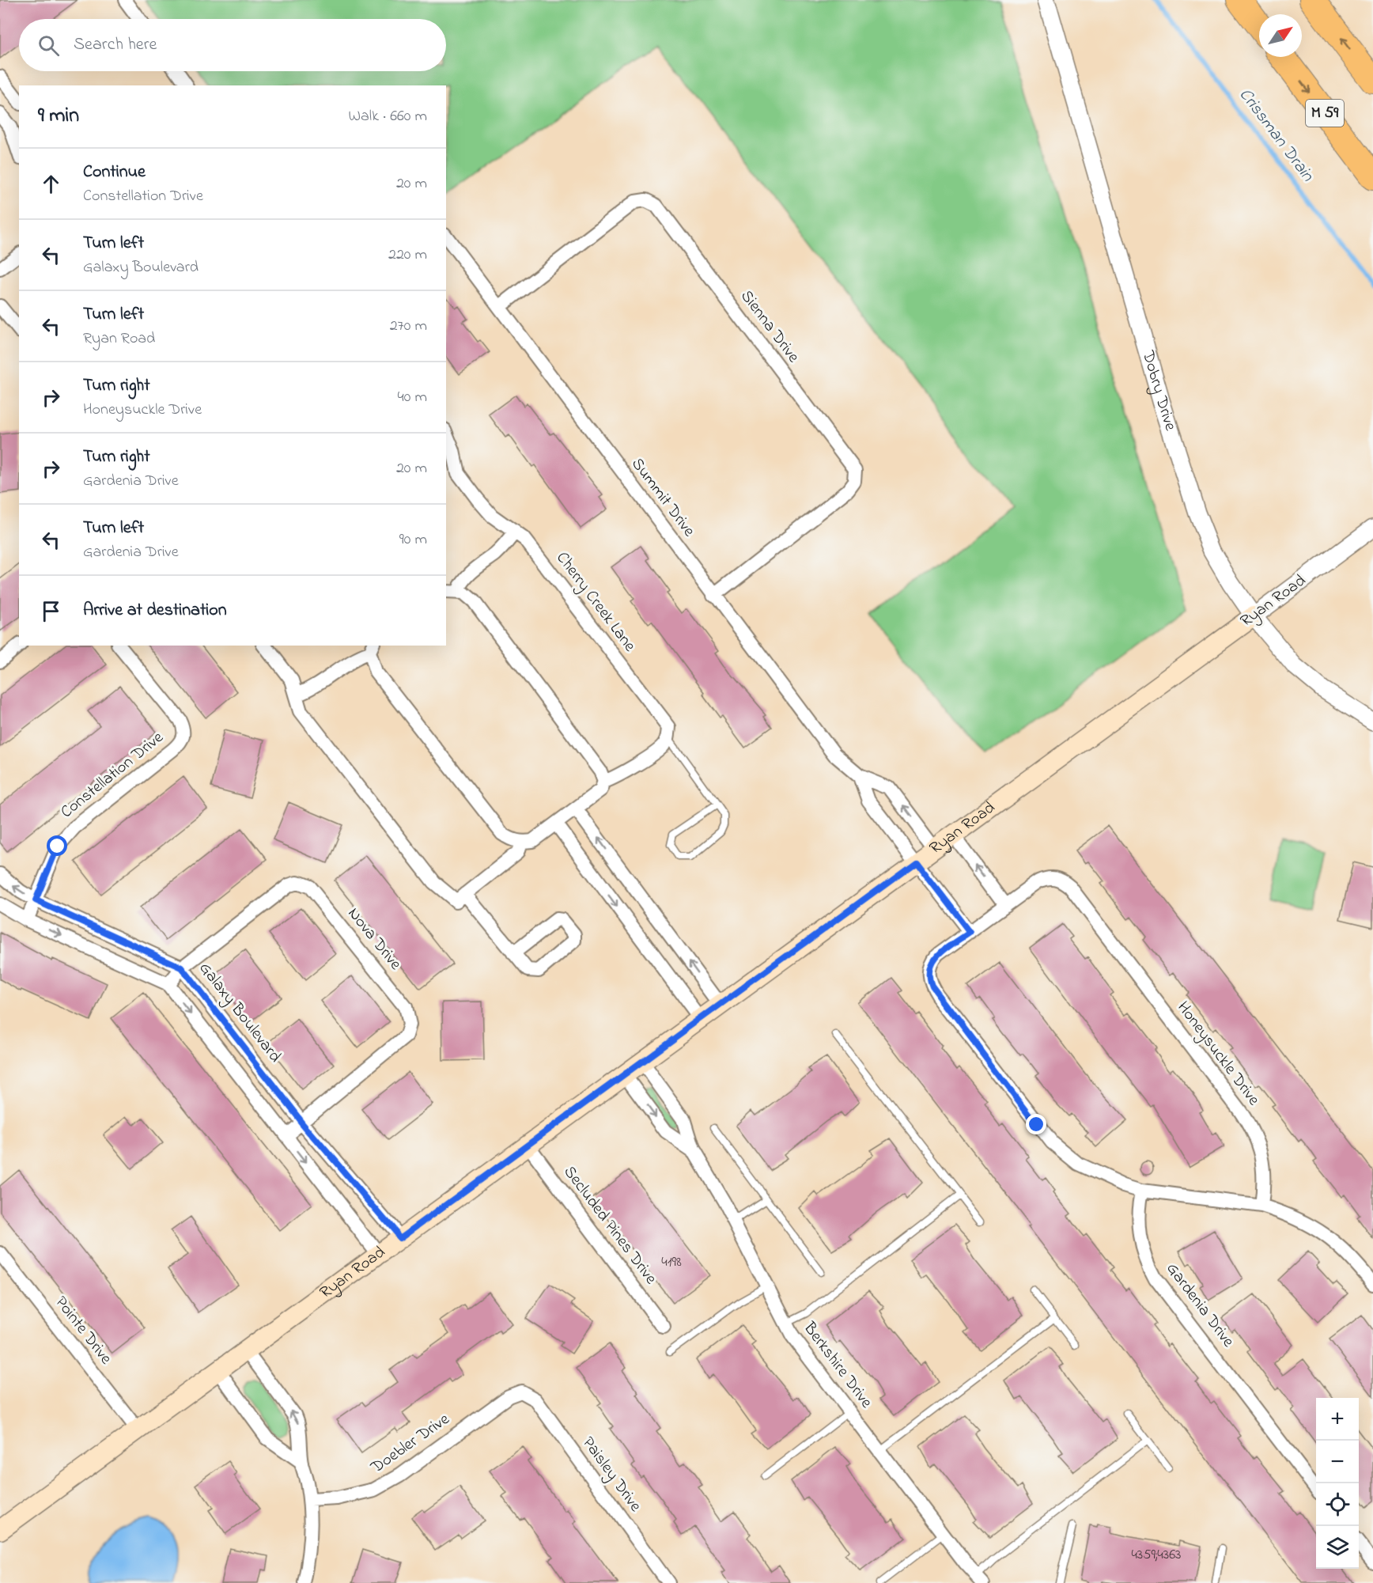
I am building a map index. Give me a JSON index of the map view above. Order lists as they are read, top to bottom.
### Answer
{
  "streets": {
    "highway": ["M 59"],
    "main road": ["Ryan Road"],
    "street": [
      "Sienna Drive",
      "Dobry Drive",
      "Summit Drive",
      "Cherry Creek Lane",
      "Constellation Drive",
      "Nova Drive",
      "Galaxy Boulevard",
      "Honeysuckle Drive",
      "Secluded Pines Drive",
      "Gardenia Drive",
      "Pointe Drive",
      "Berkshire Drive",
      "Doebler Drive",
      "Paisley Drive"
    ]
  },
  "crossings": [
    ["Sienna Drive", "Summit Drive"],
    ["Dobry Drive", "Ryan Road"],
    ["Summit Drive", "Ryan Road"],
    ["Ryan Road", "Galaxy Boulevard"],
    ["Ryan Road", "Secluded Pines Drive"],
    ["Ryan Road", "Pointe Drive"],
    ["Ryan Road", "Berkshire Drive"],
    ["Constellation Drive", "Galaxy Boulevard"],
    ["Nova Drive", "Galaxy Boulevard"],
    ["Doebler Drive", "Paisley Drive"]
  ],
  "water": ["Crissman Drain"],
  "house_numbers": ["4198", "4359;4363"],
  "north": "top right",
  "page": {
    "search": "Search here",
    "heading": ["9 min", "Walk · 660 m"],
    "list": [
      ["Continue", "Constellation Drive", "20 m"],
      ["Turn left", "Galaxy Boulevard", "220 m"],
      ["Turn left", "Ryan Road", "270 m"],
      ["Turn right", "Honeysuckle Drive", "40 m"],
      ["Turn right", "Gardenia Drive", "20 m"],
      ["Turn left", "Gardenia Drive", "90 m"],
      "Arrive at destination"
    ],
    "map_buttons": ["+", "−"]
  }
}
